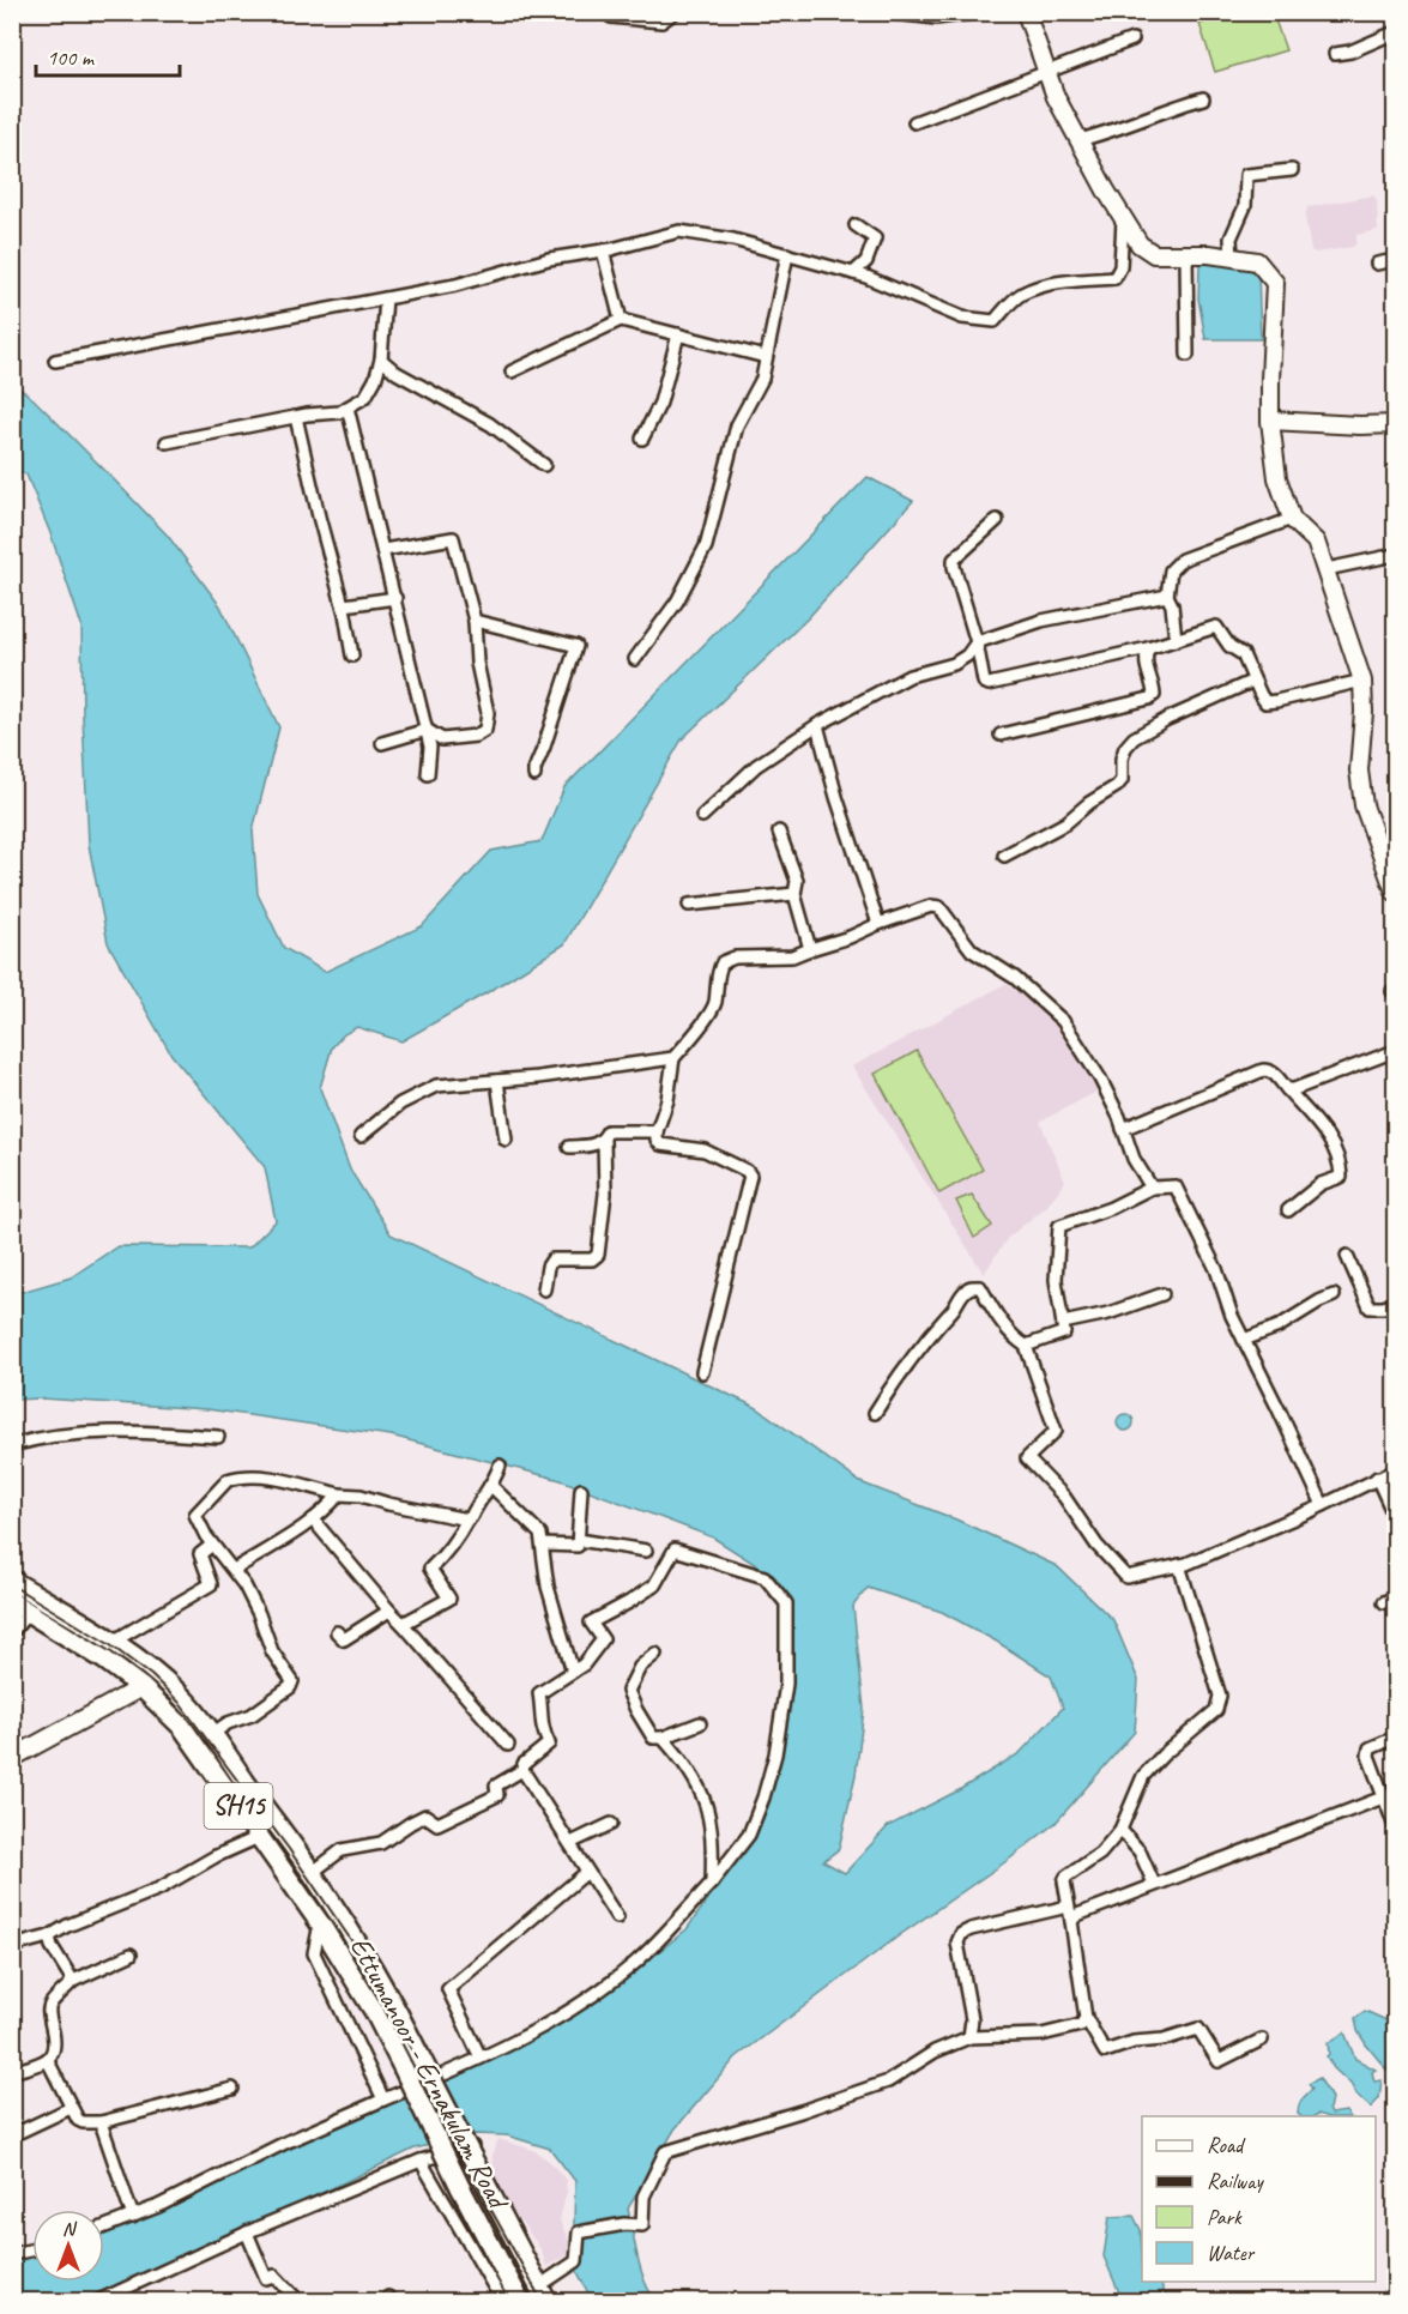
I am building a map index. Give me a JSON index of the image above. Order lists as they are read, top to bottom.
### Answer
{
  "streets": {
    "main road": ["SH15", "Ettumanoor - Ernakulam Road"]
  },
  "legend": [
    "Road",
    "Railway",
    "Park",
    "Water"
  ],
  "scale_bar": "100 m",
  "north": "top"
}
